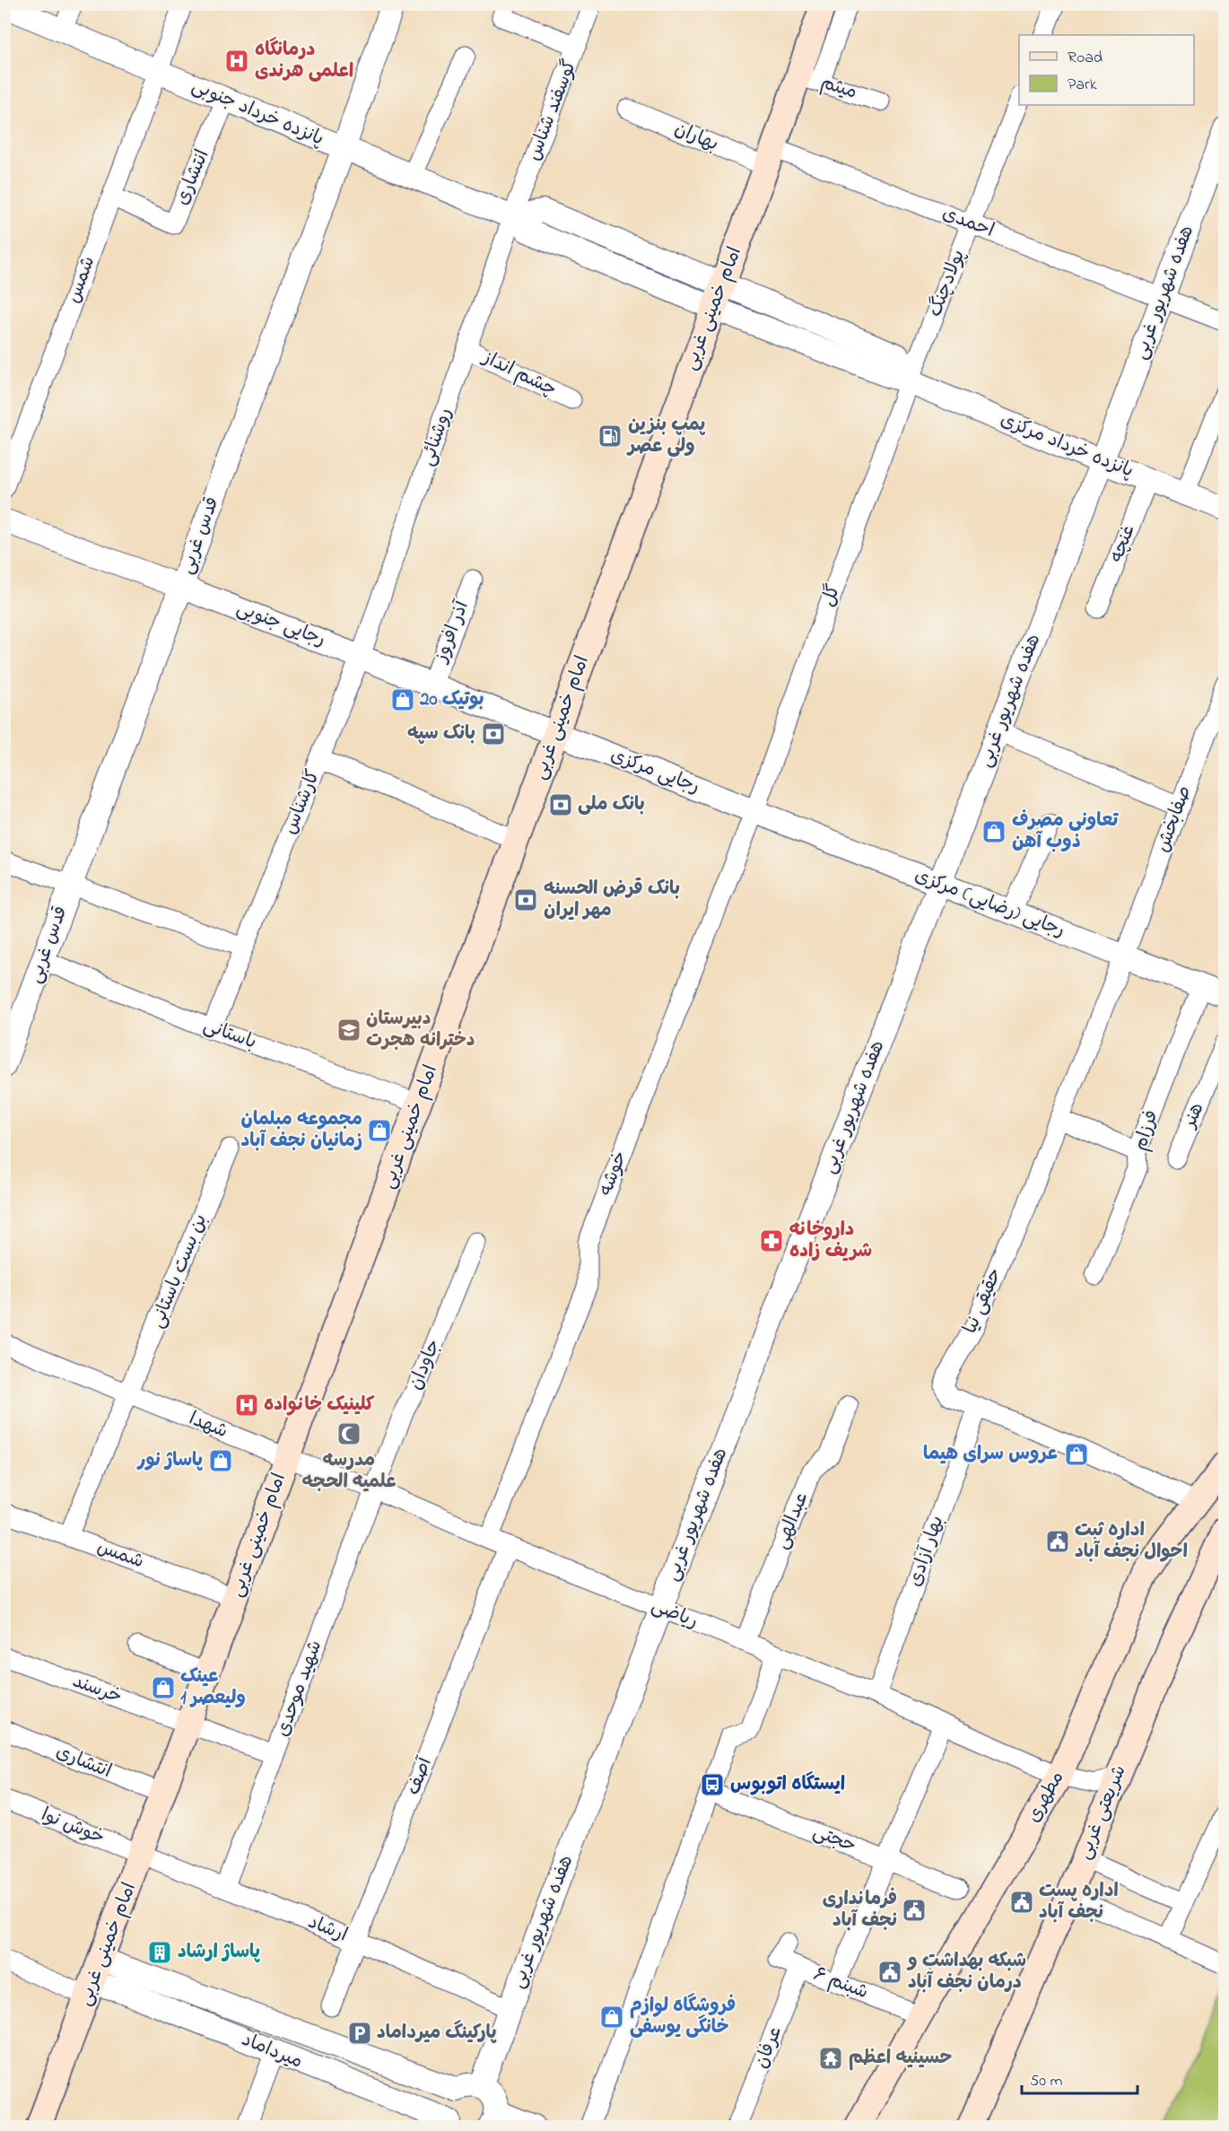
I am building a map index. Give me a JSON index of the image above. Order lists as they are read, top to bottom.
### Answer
{
  "streets": {
    "main road": ["امام خمینی غربی", "مطهری", "شریعتی غربی"],
    "street": [
      "میثم",
      "گوسفند شناس",
      "پانزده خرداد جنوبی",
      "بهاران",
      "انتشاری",
      "احمدی",
      "شمس",
      "پولادچنگ",
      "هفده شهریور غربی",
      "چشم انداز",
      "روشنائی",
      "پانزده خرداد مرکزی",
      "قدس غربی",
      "غنچه",
      "گل",
      "رجایی جنوبی",
      "آذر افروز",
      "رجایی مرکزی",
      "کارشناس",
      "صفابخش",
      "رجایی (رضایی) مرکزی",
      "باستانی",
      "هنر",
      "فرزام",
      "خوشه",
      "بن بست باستانی",
      "حقیقی نیا",
      "جاودان",
      "شهدا",
      "عبدالهی",
      "بهار آزادی",
      "ریاضی",
      "شهید موحدی",
      "خرسند",
      "آصف",
      "خوش نوا",
      "حجتی",
      "ارشاد",
      "شبنم ۶",
      "عرفان",
      "میرداماد"
    ]
  },
  "crossings": [
    ["میثم", "امام خمینی غربی"],
    ["گوسفند شناس", "پانزده خرداد جنوبی"],
    ["گوسفند شناس", "روشنائی"],
    ["پانزده خرداد جنوبی", "انتشاری"],
    ["پانزده خرداد جنوبی", "شمس"],
    ["پانزده خرداد جنوبی", "روشنائی"],
    ["پانزده خرداد جنوبی", "قدس غربی"],
    ["بهاران", "احمدی"],
    ["بهاران", "امام خمینی غربی"],
    ["انتشاری", "شمس"],
    ["انتشاری", "امام خمینی غربی"],
    ["احمدی", "پولادچنگ"],
    ["احمدی", "هفده شهریور غربی"],
    ["احمدی", "امام خمینی غربی"],
    ["شمس", "امام خمینی غربی"],
    ["پولادچنگ", "پانزده خرداد مرکزی"],
    ["پولادچنگ", "گل"],
    ["هفده شهریور غربی", "پانزده خرداد مرکزی"],
    ["هفده شهریور غربی", "رجایی (رضایی) مرکزی"],
    ["هفده شهریور غربی", "ریاضی"],
    ["هفده شهریور غربی", "ارشاد"],
    ["امام خمینی غربی", "رجایی جنوبی"],
    ["امام خمینی غربی", "رجایی مرکزی"],
    ["امام خمینی غربی", "باستانی"],
    ["امام خمینی غربی", "شهدا"],
    ["امام خمینی غربی", "ریاضی"],
    ["امام خمینی غربی", "خرسند"],
    ["امام خمینی غربی", "خوش نوا"],
    ["امام خمینی غربی", "ارشاد"],
    ["امام خمینی غربی", "میرداماد"],
    ["چشم انداز", "روشنائی"],
    ["روشنائی", "رجایی جنوبی"],
    ["روشنائی", "کارشناس"],
    ["پانزده خرداد مرکزی", "غنچه"],
    ["پانزده خرداد مرکزی", "گل"],
    ["قدس غربی", "رجایی جنوبی"],
    ["قدس غربی", "باستانی"],
    ["گل", "رجایی مرکزی"],
    ["گل", "رجایی (رضایی) مرکزی"],
    ["گل", "خوشه"],
    ["رجایی جنوبی", "آذر افروز"],
    ["رجایی جنوبی", "رجایی مرکزی"],
    ["رجایی جنوبی", "کارشناس"],
    ["رجایی مرکزی", "رجایی (رضایی) مرکزی"],
    ["رجایی مرکزی", "خوشه"],
    ["کارشناس", "باستانی"],
    ["صفابخش", "رجایی (رضایی) مرکزی"],
    ["صفابخش", "حقیقی نیا"],
    ["رجایی (رضایی) مرکزی", "فرزام"],
    ["رجایی (رضایی) مرکزی", "خوشه"],
    ["رجایی (رضایی) مرکزی", "حقیقی نیا"],
    ["خوشه", "ریاضی"],
    ["بن بست باستانی", "شهدا"],
    ["حقیقی نیا", "بهار آزادی"],
    ["حقیقی نیا", "مطهری"],
    ["جاودان", "ریاضی"],
    ["جاودان", "شهید موحدی"],
    ["شهدا", "ریاضی"],
    ["عبدالهی", "ریاضی"],
    ["بهار آزادی", "ریاضی"],
    ["ریاضی", "شهید موحدی"],
    ["ریاضی", "آصف"],
    ["ریاضی", "مطهری"],
    ["ریاضی", "شریعتی غربی"],
    ["شهید موحدی", "خرسند"],
    ["شهید موحدی", "ارشاد"],
    ["آصف", "ارشاد"],
    ["مطهری", "شبنم ۶"],
    ["خوش نوا", "ارشاد"],
    ["شبنم ۶", "عرفان"]
  ],
  "places": {
    "hospital": ["درمانگاه اعلمی هرندی", "کلینیک خانواده"],
    "fuel station": ["پمپ بنزین ولی عصر"],
    "shop": [
      "بوتیک 20",
      "تعاونی مصرف ذوب آهن",
      "مجموعه مبلمان زمانیان نجف آباد",
      "عروس سرای هیما",
      "پاساژ نور",
      "عینک ولیعصر 1",
      "فروشگاه لوازم خانگی یوسفی"
    ],
    "bank": ["بانک سپه", "بانک ملی", "بانک قرض الحسنه مهر ایران"],
    "school or university": ["دبیرستان دخترانه هجرت"],
    "pharmacy": ["داروخانه شریف زاده"],
    "mosque": ["مدرسه علمیه الحجه"],
    "public building": [
      "اداره ثبت احوال نجف آباد",
      "اداره پست نجف آباد",
      "فرمانداری نجف آباد",
      "شبکه بهداشت و درمان نجف آباد"
    ],
    "bus stop": ["ایستگاه اتوبوس"],
    "building": ["پاساژ ارشاد"],
    "parking": ["پارکینگ میرداماد"],
    "temple": ["حسینیه اعظم"]
  },
  "legend": ["Road", "Park"],
  "scale_bar": "50 m"
}
